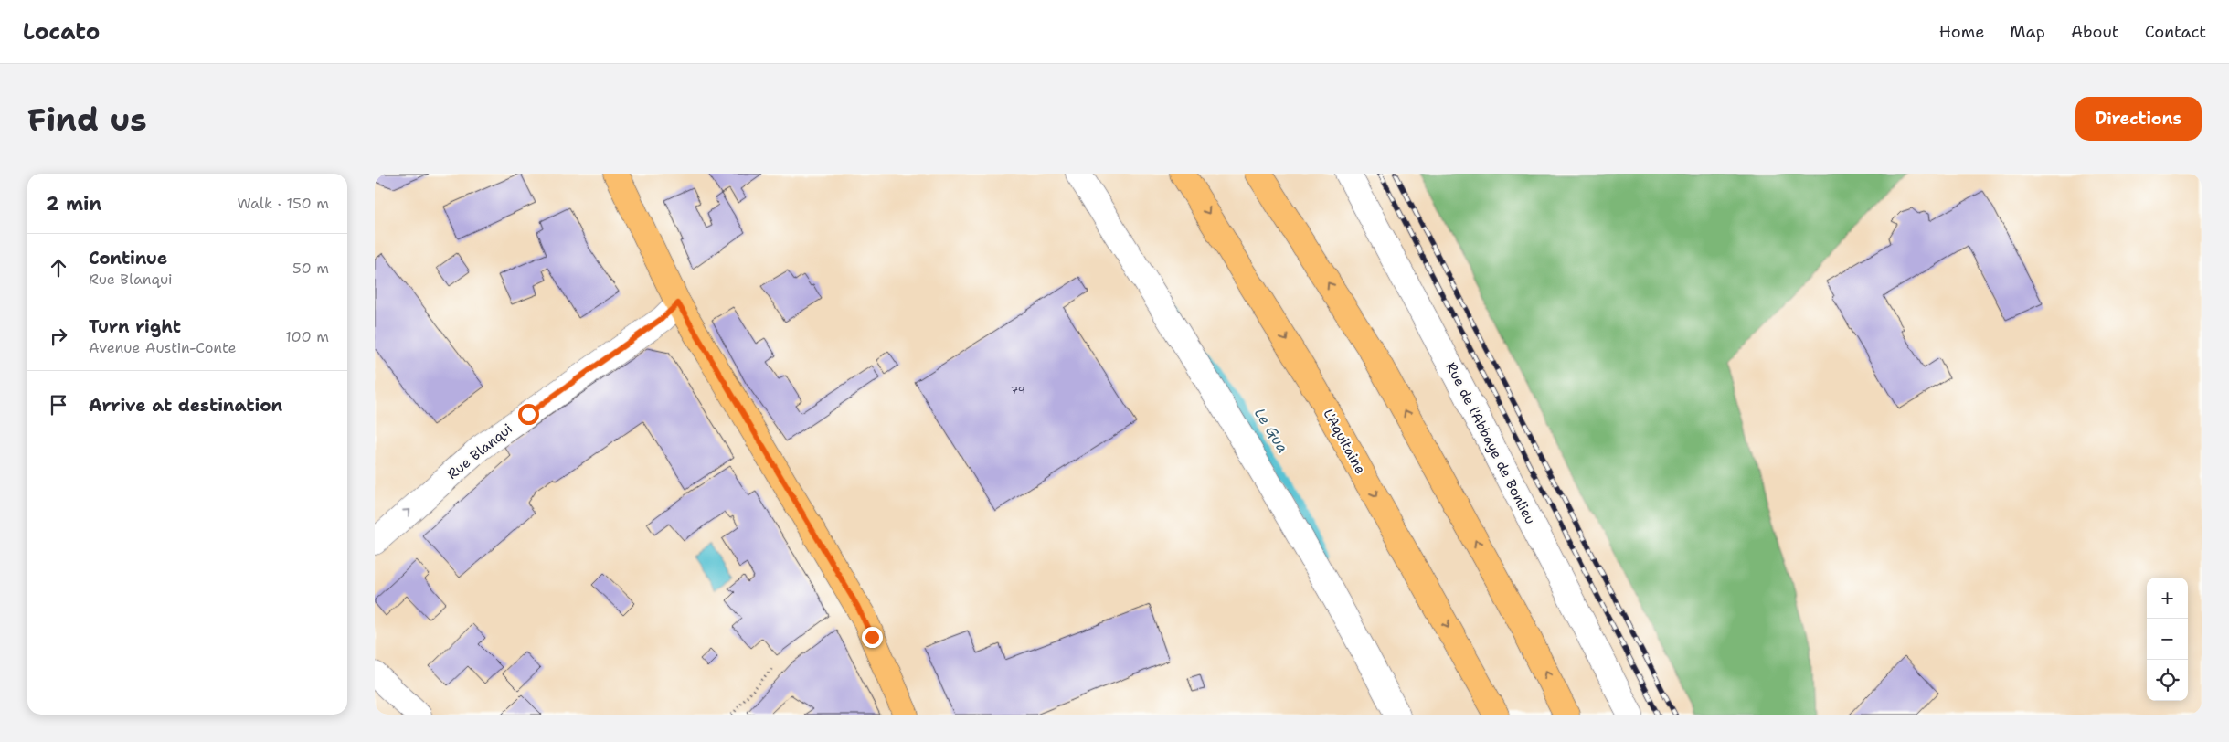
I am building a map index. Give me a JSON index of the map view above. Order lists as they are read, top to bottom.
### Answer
{
  "streets": {
    "main road": ["L'Aquitaine"],
    "street": ["Rue de l'Abbaye de Bonlieu", "Rue Blanqui"]
  },
  "one_way": ["Rue Blanqui"],
  "water": ["Le Gua"],
  "house_numbers": ["79"],
  "page": {
    "header": "Locato",
    "nav": [
      "Home",
      "Map",
      "About",
      "Contact"
    ],
    "buttons": "Directions",
    "title": "Find us",
    "heading": ["2 min", "Walk · 150 m"],
    "list": [
      ["Continue", "Rue Blanqui", "50 m"],
      ["Turn right", "Avenue Austin-Conte", "100 m"],
      "Arrive at destination"
    ],
    "map_buttons": ["+", "−"]
  }
}
